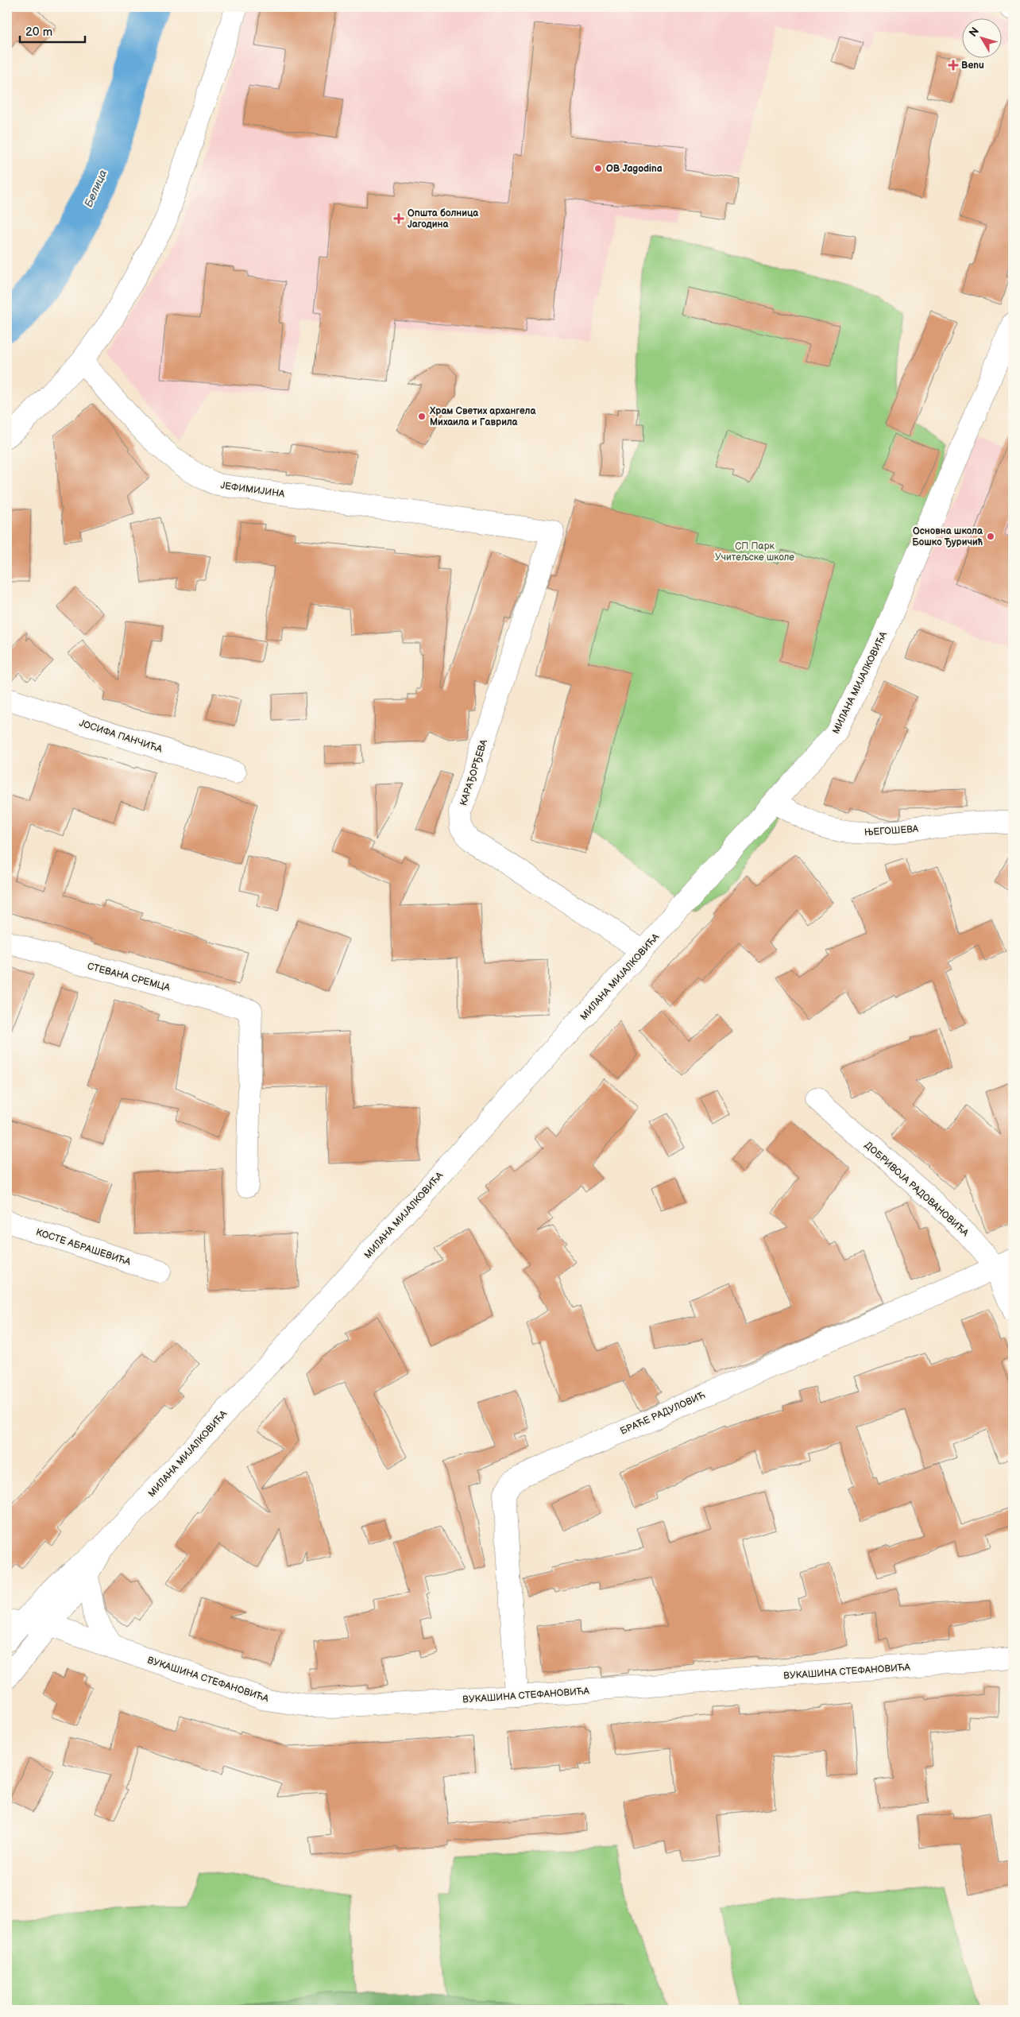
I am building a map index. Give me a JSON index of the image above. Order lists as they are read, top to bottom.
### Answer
{
  "streets": {
    "street": [
      "ЈЕФИМИЈИНА",
      "МИЛАНА МИЈАЛКОВИЋА",
      "ЈОСИФА ПАНЧИЋА",
      "КАРАЂОРЂЕВА",
      "ЊЕГОШЕВА",
      "СТЕВАНА СРЕМЦА",
      "ДОБРИВОЈА РАДОВАНОВИЋА",
      "КОСТЕ АБРАШЕВИЋА",
      "БРАЋЕ РАДУЛОВИЋ",
      "ВУКАШИНА СТЕФАНОВИЋА"
    ]
  },
  "crossings": [
    ["ЈЕФИМИЈИНА", "КАРАЂОРЂЕВА"],
    ["МИЛАНА МИЈАЛКОВИЋА", "КАРАЂОРЂЕВА"],
    ["МИЛАНА МИЈАЛКОВИЋА", "ЊЕГОШЕВА"],
    ["МИЛАНА МИЈАЛКОВИЋА", "ВУКАШИНА СТЕФАНОВИЋА"],
    ["ДОБРИВОЈА РАДОВАНОВИЋА", "БРАЋЕ РАДУЛОВИЋ"],
    ["БРАЋЕ РАДУЛОВИЋ", "ВУКАШИНА СТЕФАНОВИЋА"]
  ],
  "water": ["Белица"],
  "parks": ["СП Парк Учитељске школе"],
  "places": {
    "health": ["Benu", "Општа болница Јагодина"],
    "other": ["OB Jagodina", "Храм Светих архангела Михаила и Гаврила", "Основна школа Бошко Ђуричић"]
  },
  "scale_bar": "20 m",
  "north": "top left"
}
